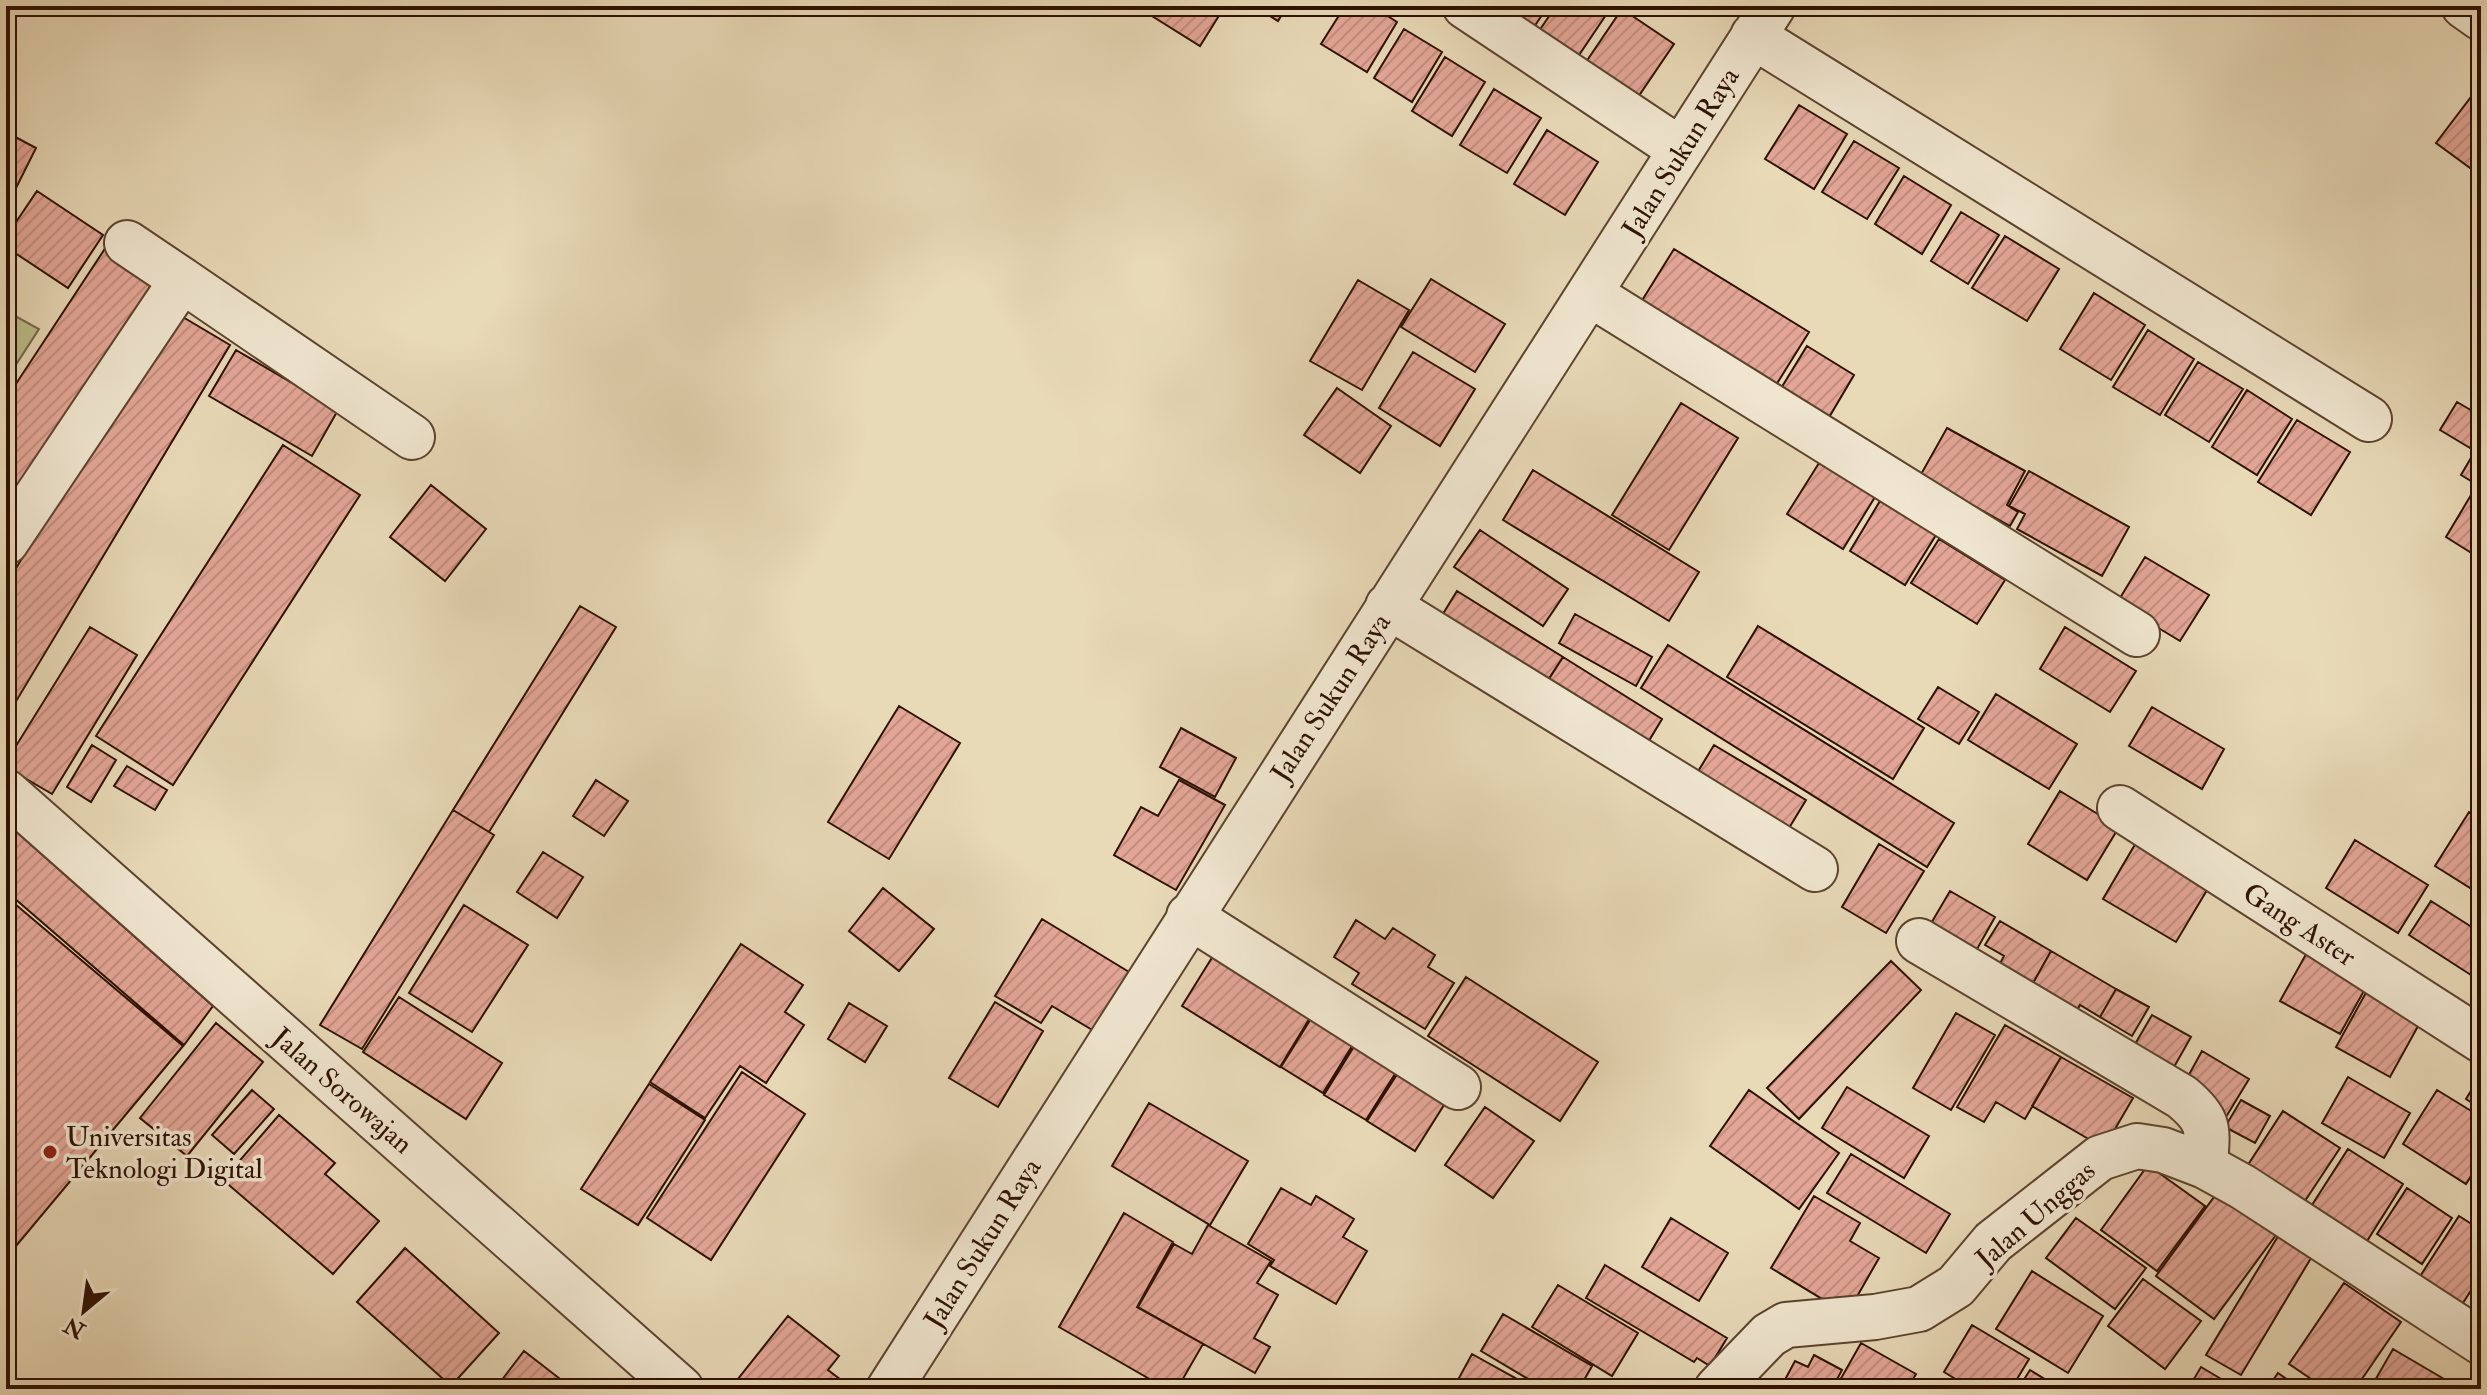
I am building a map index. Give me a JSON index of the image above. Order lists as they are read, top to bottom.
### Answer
{
  "streets": {
    "street": [
      "Jalan Sukun Raya",
      "Gang Aster",
      "Jalan Sorowajan",
      "Jalan Unggas"
    ]
  },
  "places": ["Universitas Teknologi Digital"],
  "north": "bottom left"
}
